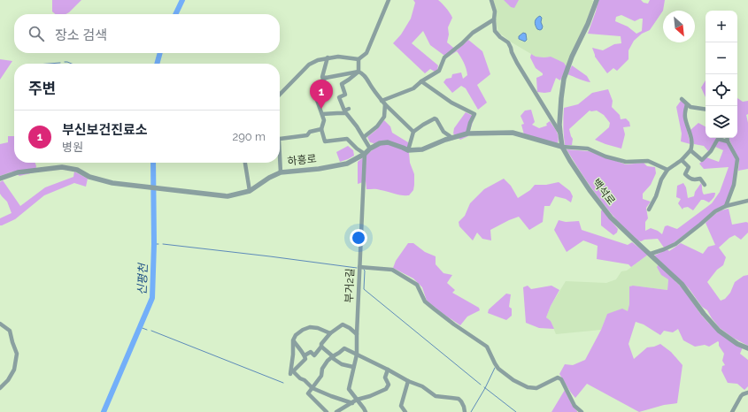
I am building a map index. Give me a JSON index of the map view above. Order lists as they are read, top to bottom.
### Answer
{
  "streets": {
    "street": ["하흥로", "백석로", "부거2길"]
  },
  "crossings": [
    ["하흥로", "백석로"],
    ["하흥로", "부거2길"]
  ],
  "water": ["신평천"],
  "north": "bottom right",
  "page": {
    "map_buttons": ["+", "−"],
    "search": "장소 검색",
    "heading": "주변",
    "pins": "1",
    "list": [
      {
        "mark": "1",
        "name": "부신보건진료소",
        "note": "병원",
        "value": "290 m"
      }
    ]
  }
}
